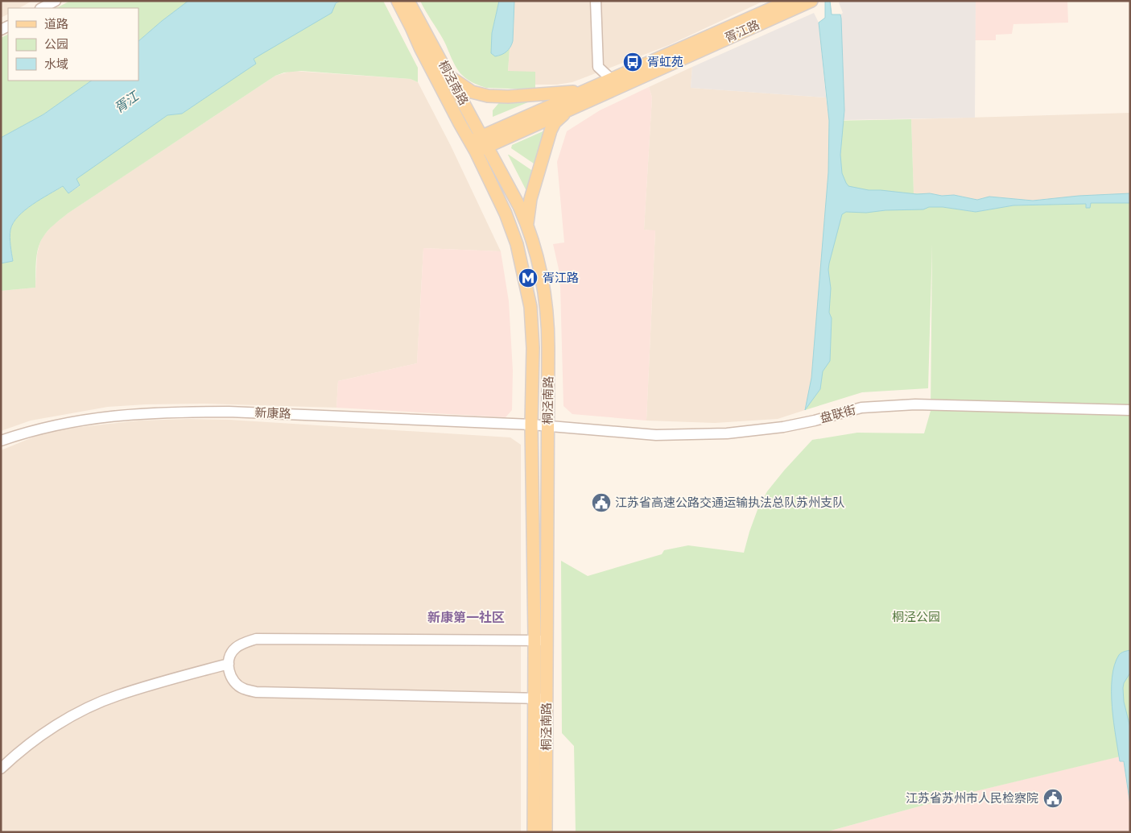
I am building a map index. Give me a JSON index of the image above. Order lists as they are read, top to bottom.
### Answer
{
  "streets": {
    "main road": ["胥江路", "桐泾南路"],
    "street": ["新康路", "盘联街"]
  },
  "crossings": [
    ["胥江路", "桐泾南路"],
    ["桐泾南路", "新康路"],
    ["桐泾南路", "盘联街"],
    ["新康路", "盘联街"]
  ],
  "districts": ["新康第一社区"],
  "water": ["胥江"],
  "parks": ["桐泾公园"],
  "places": {
    "bus stop": ["胥虹苑"],
    "metro station": ["胥江路"],
    "public building": ["江苏省高速公路交通运输执法总队苏州支队", "江苏省苏州市人民检察院"]
  },
  "legend": ["道路", "公园", "水域"]
}
